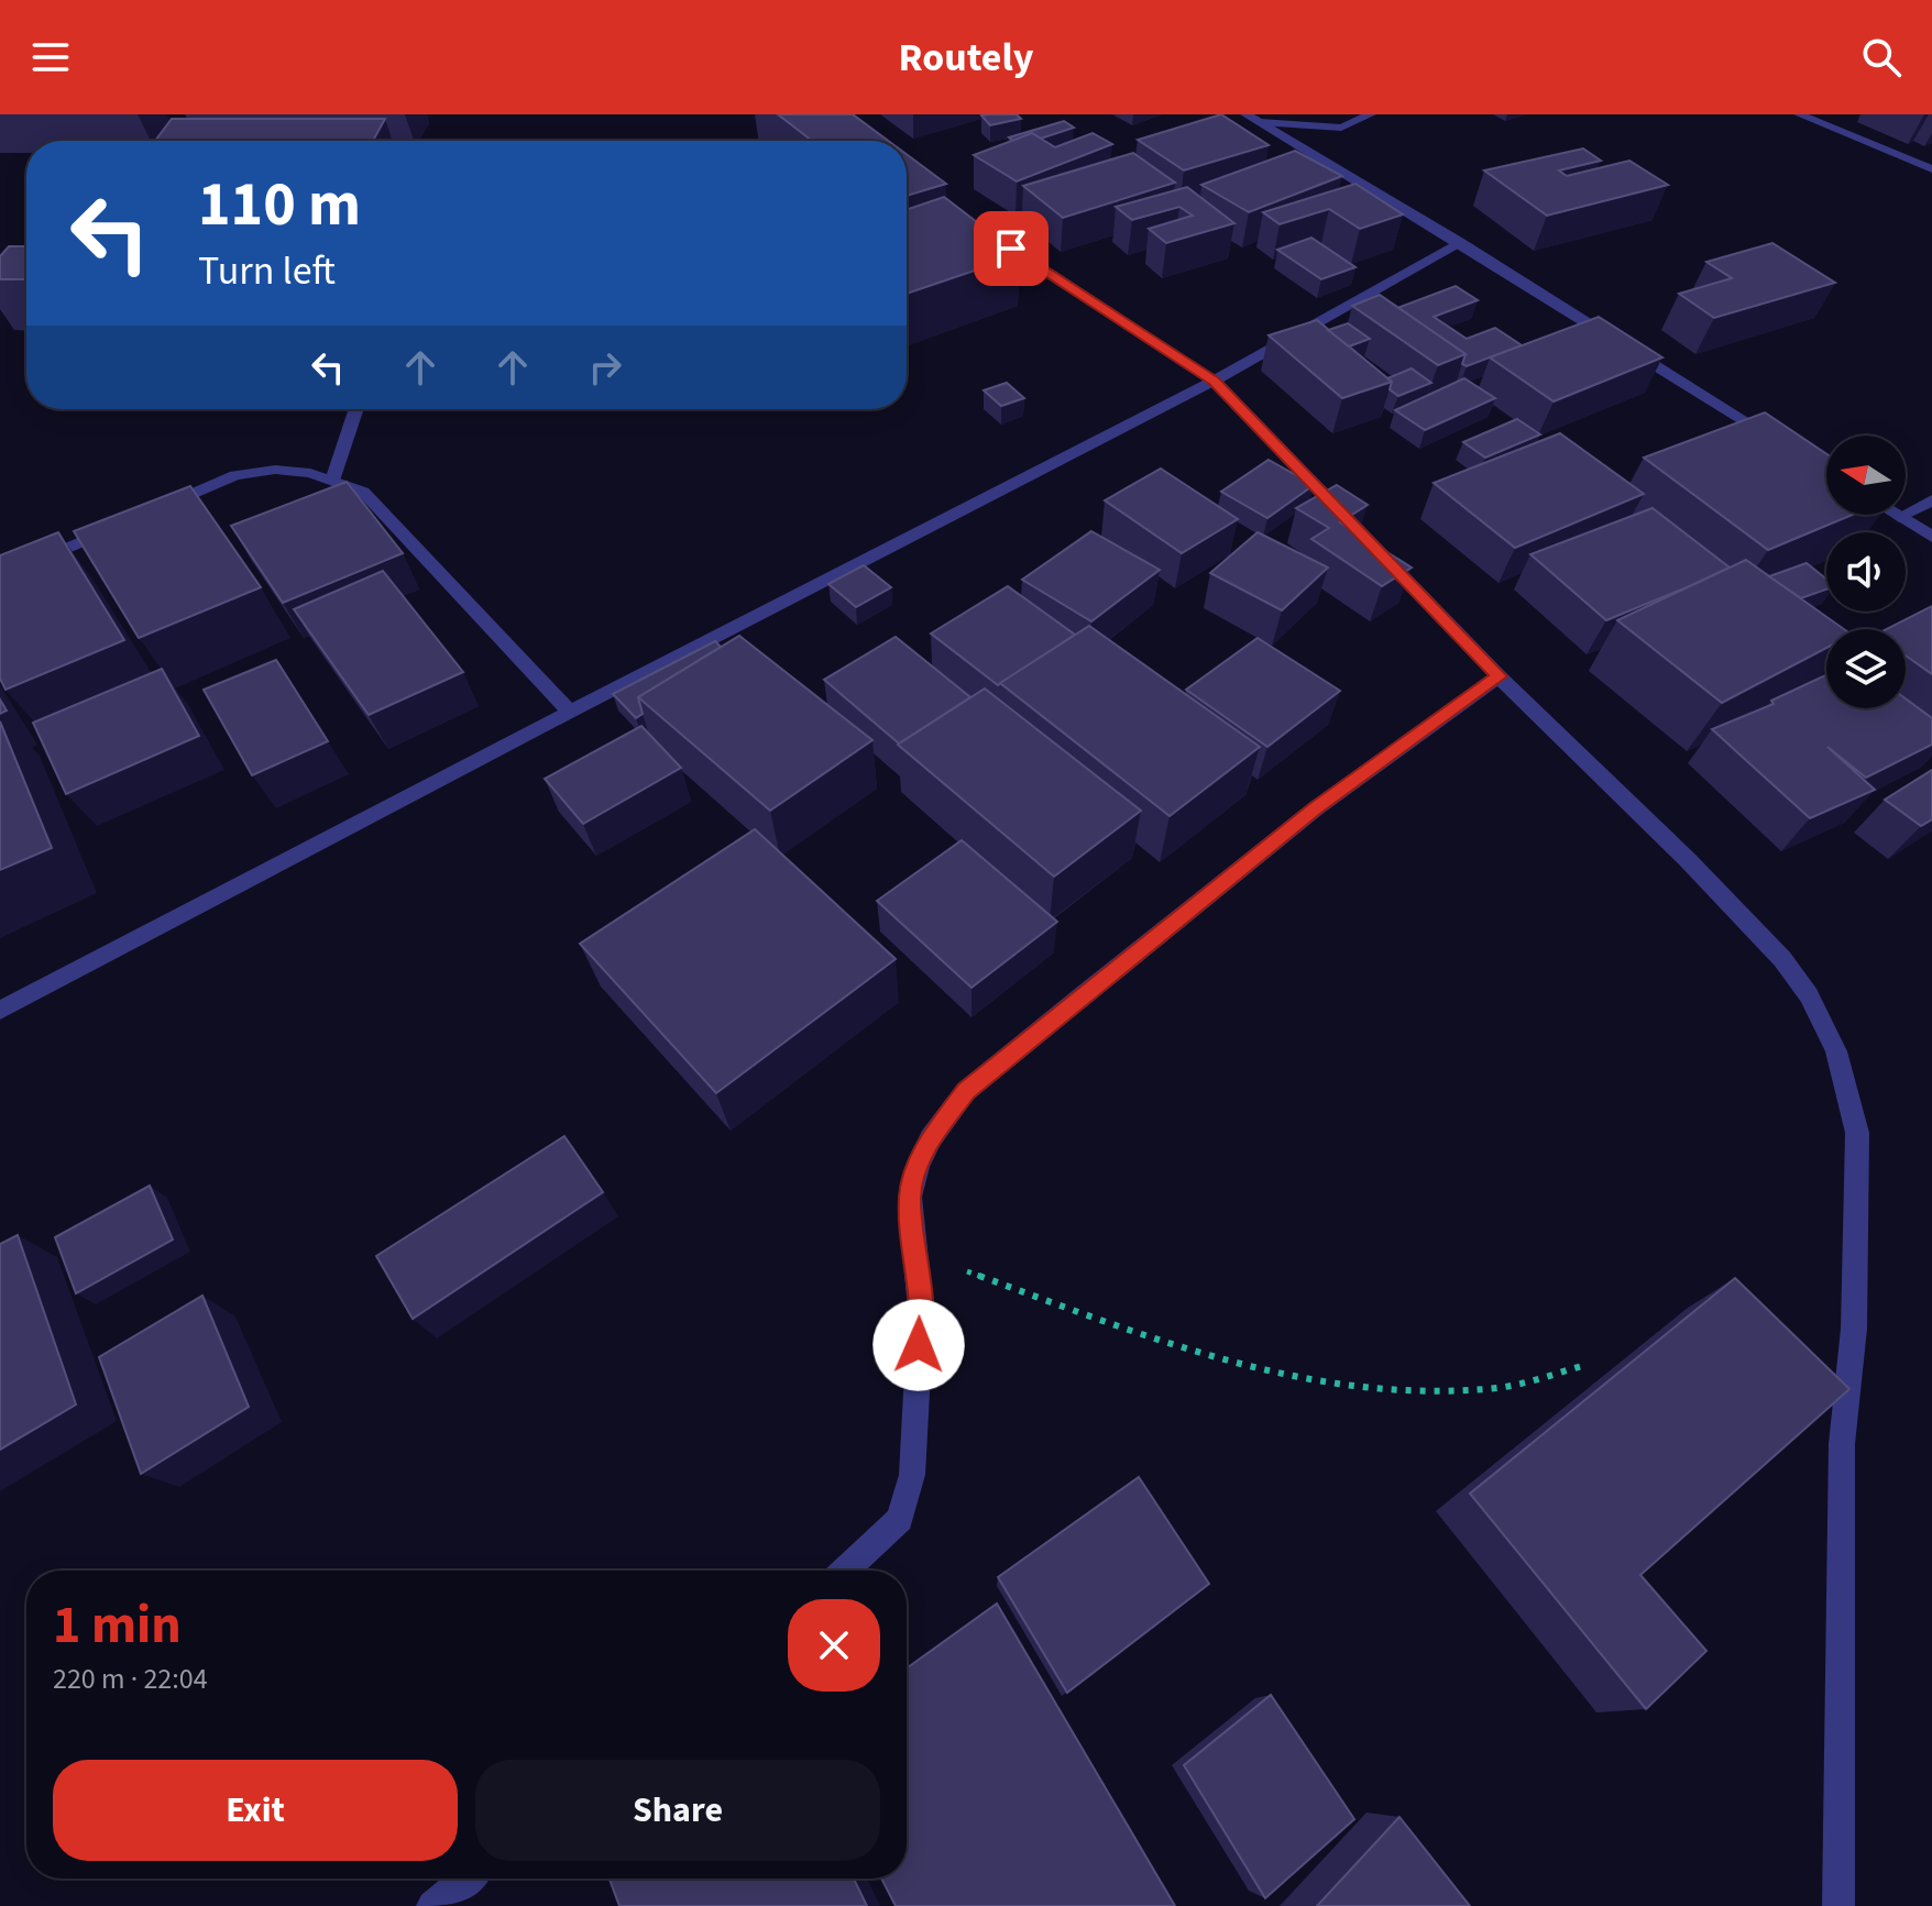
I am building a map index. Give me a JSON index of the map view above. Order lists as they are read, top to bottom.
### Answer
{
  "north": "left",
  "page": {
    "header": "Routely",
    "turn": ["110 m", "Turn left"],
    "heading": ["1 min", "220 m · 22:04"],
    "buttons": ["Exit", "Share"]
  }
}
